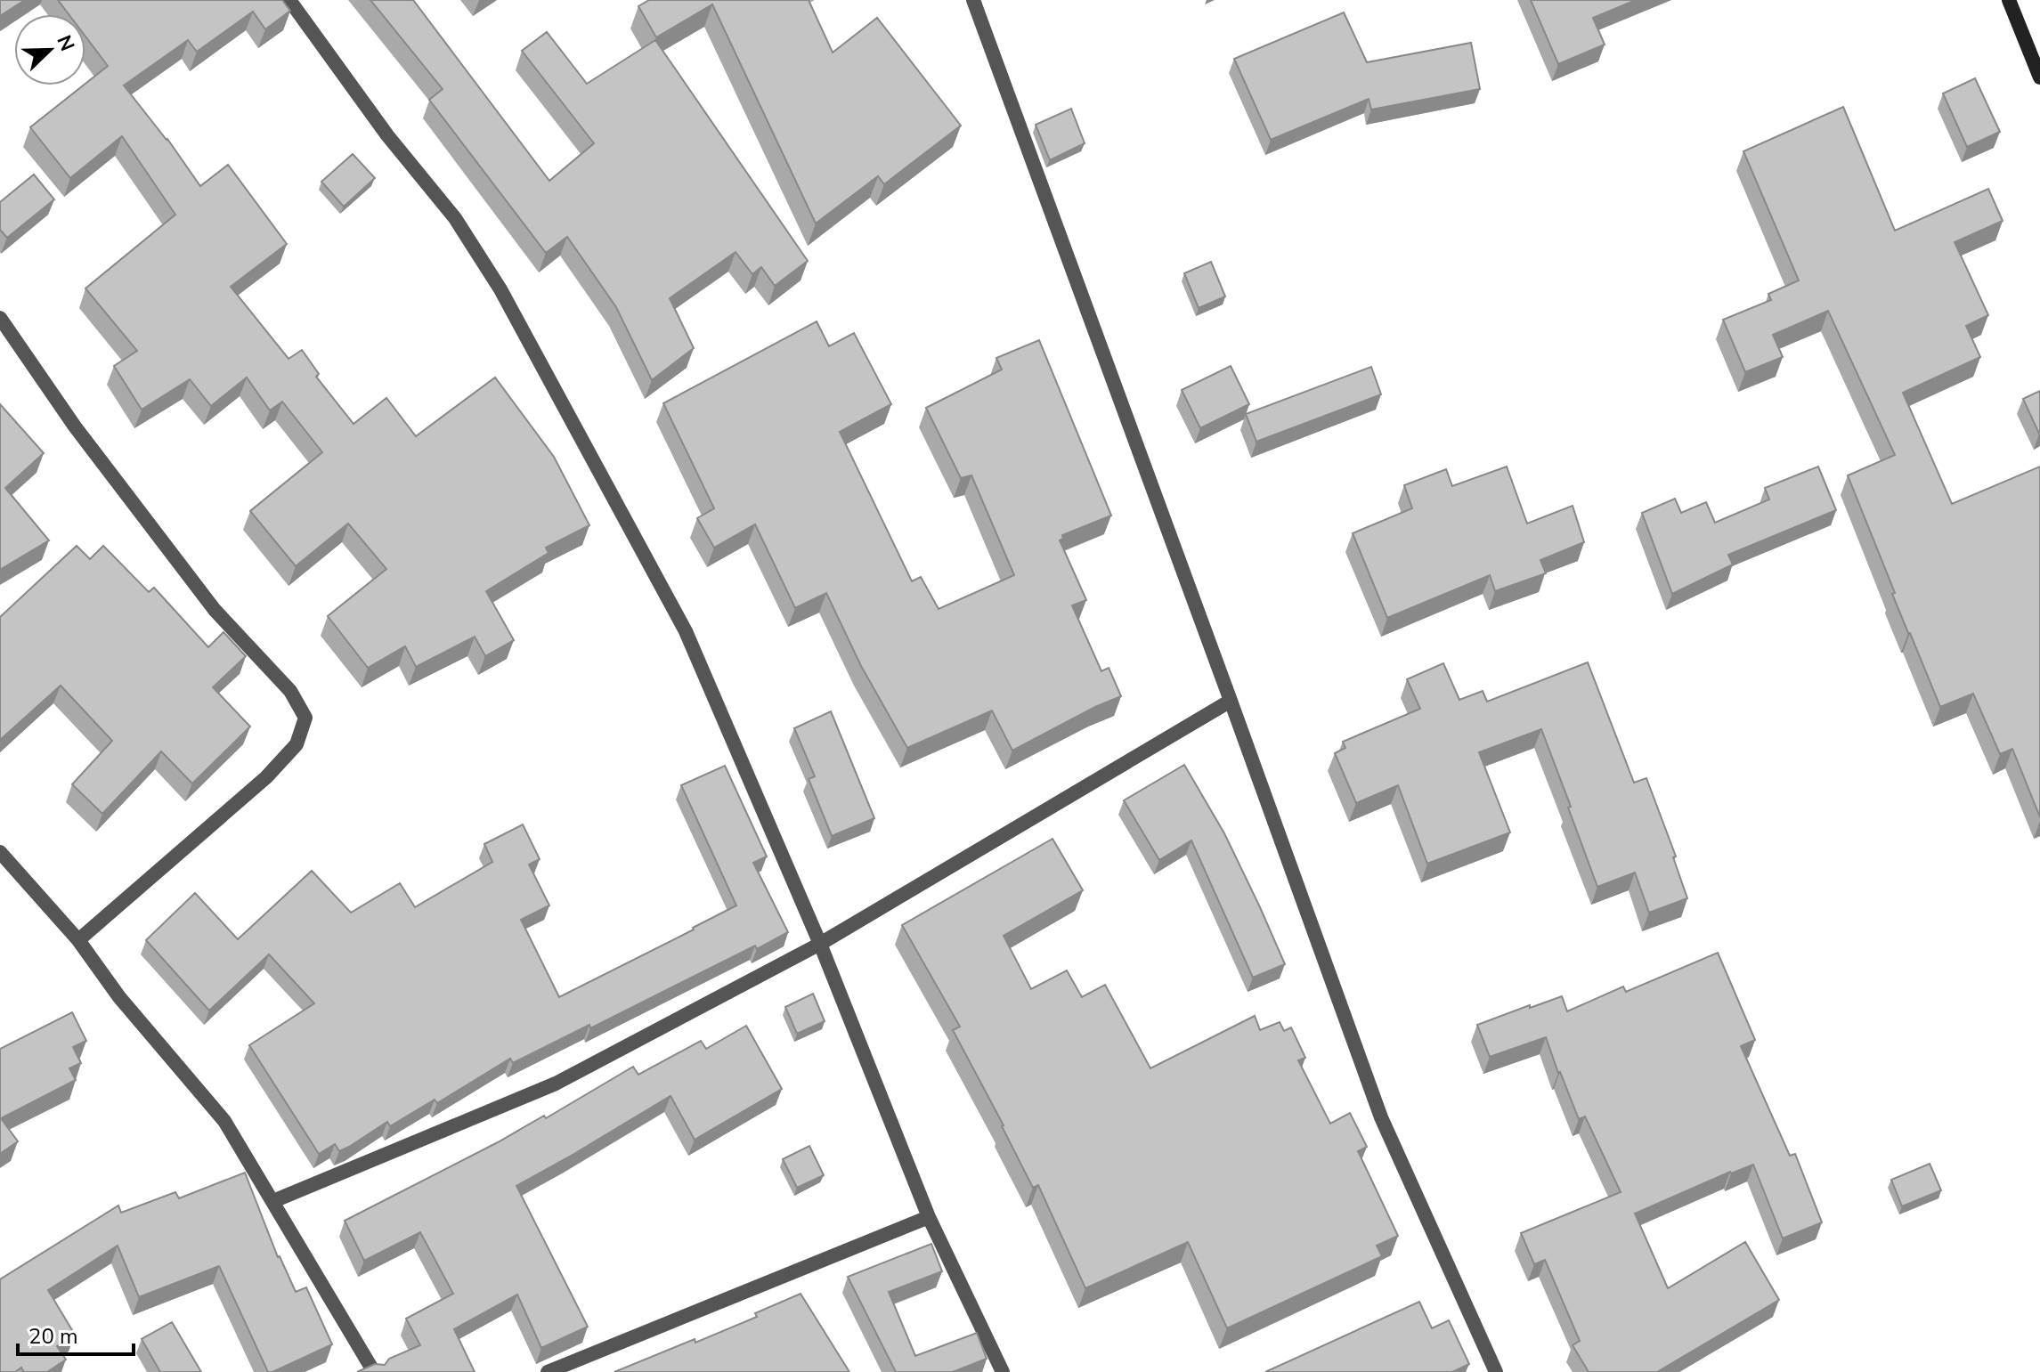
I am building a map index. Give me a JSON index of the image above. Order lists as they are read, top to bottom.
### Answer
{
  "scale_bar": "20 m",
  "north": "top right"
}
